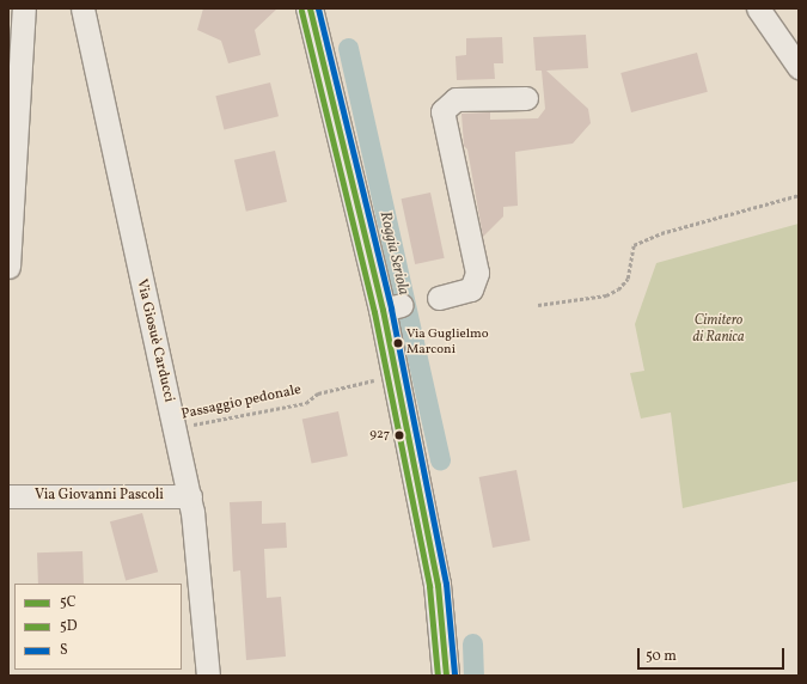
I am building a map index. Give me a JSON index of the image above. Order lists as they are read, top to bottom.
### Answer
{
  "streets": {
    "street": ["Via Giosuè Carducci", "Via Giovanni Pascoli"],
    "path": ["Passaggio pedonale"]
  },
  "crossings": [
    ["Via Giosuè Carducci", "Passaggio pedonale"],
    ["Via Giosuè Carducci", "Via Giovanni Pascoli"]
  ],
  "water": ["Roggia Seriola"],
  "parks": ["Cimitero di Ranica"],
  "places": ["Via Guglielmo Marconi", "927"],
  "lines": ["transit line 5C", "transit line S", "transit line 5D"],
  "legend": ["5C", "5D", "S"],
  "scale_bar": "50 m"
}
